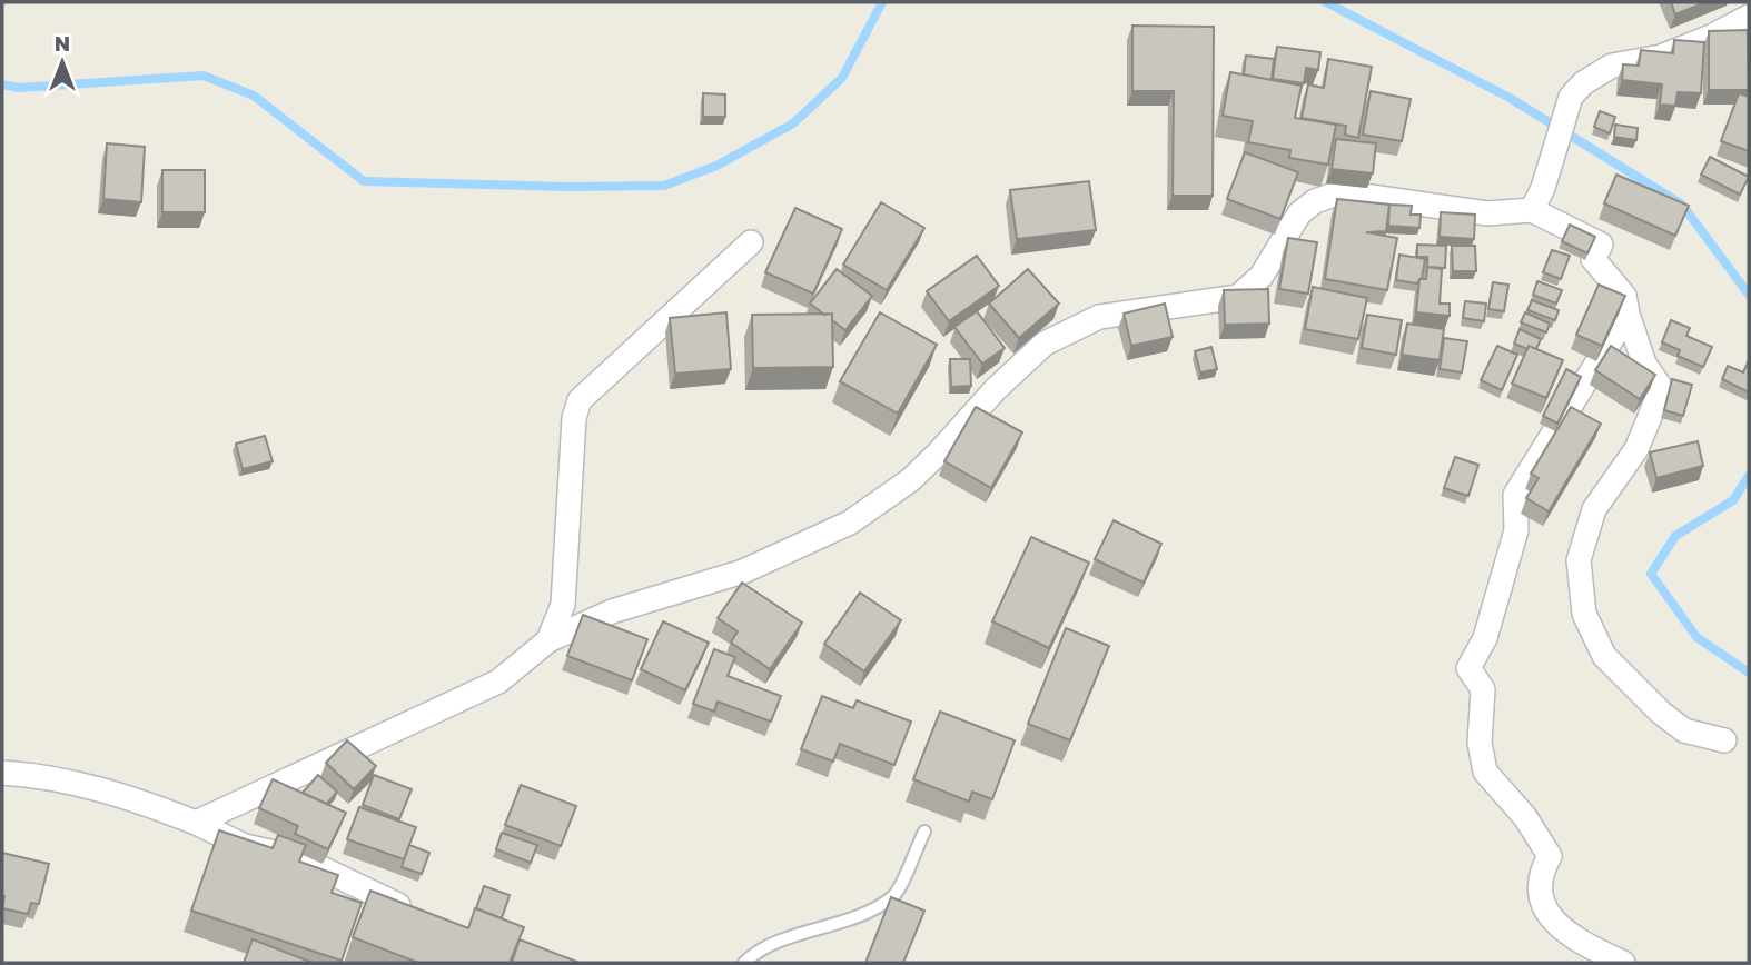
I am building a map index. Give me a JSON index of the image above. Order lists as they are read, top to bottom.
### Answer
{
  "north": "top"
}
